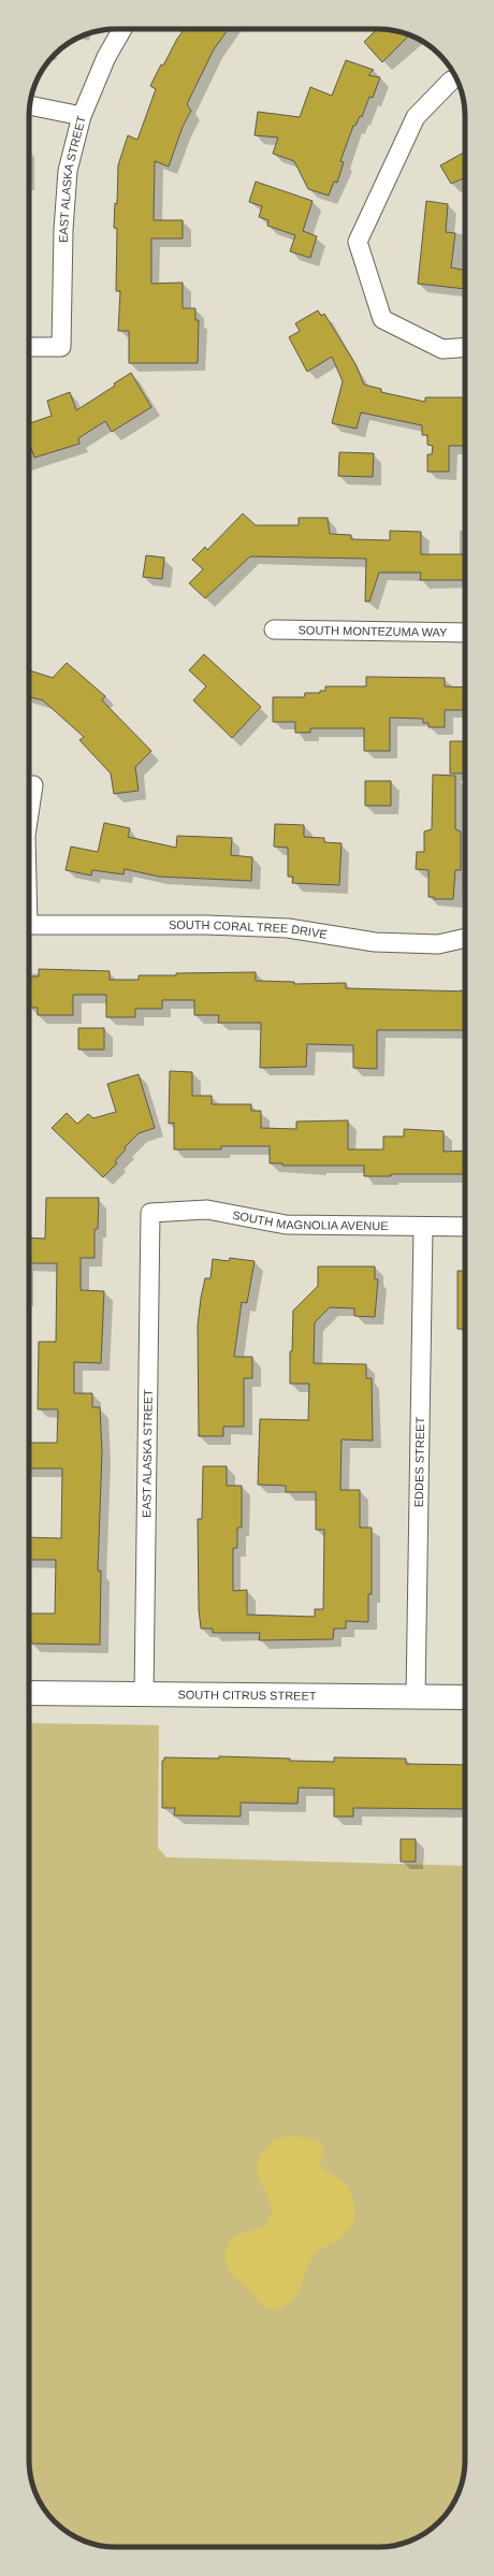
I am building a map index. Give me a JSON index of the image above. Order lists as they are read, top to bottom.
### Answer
{
  "streets": {
    "street": [
      "EAST ALASKA STREET",
      "SOUTH MONTEZUMA WAY",
      "SOUTH CORAL TREE DRIVE",
      "SOUTH MAGNOLIA AVENUE",
      "EDDES STREET",
      "SOUTH CITRUS STREET"
    ]
  },
  "crossings": [
    ["EAST ALASKA STREET", "SOUTH MAGNOLIA AVENUE"],
    ["EAST ALASKA STREET", "SOUTH CITRUS STREET"],
    ["SOUTH MAGNOLIA AVENUE", "EDDES STREET"],
    ["EDDES STREET", "SOUTH CITRUS STREET"]
  ]
}
